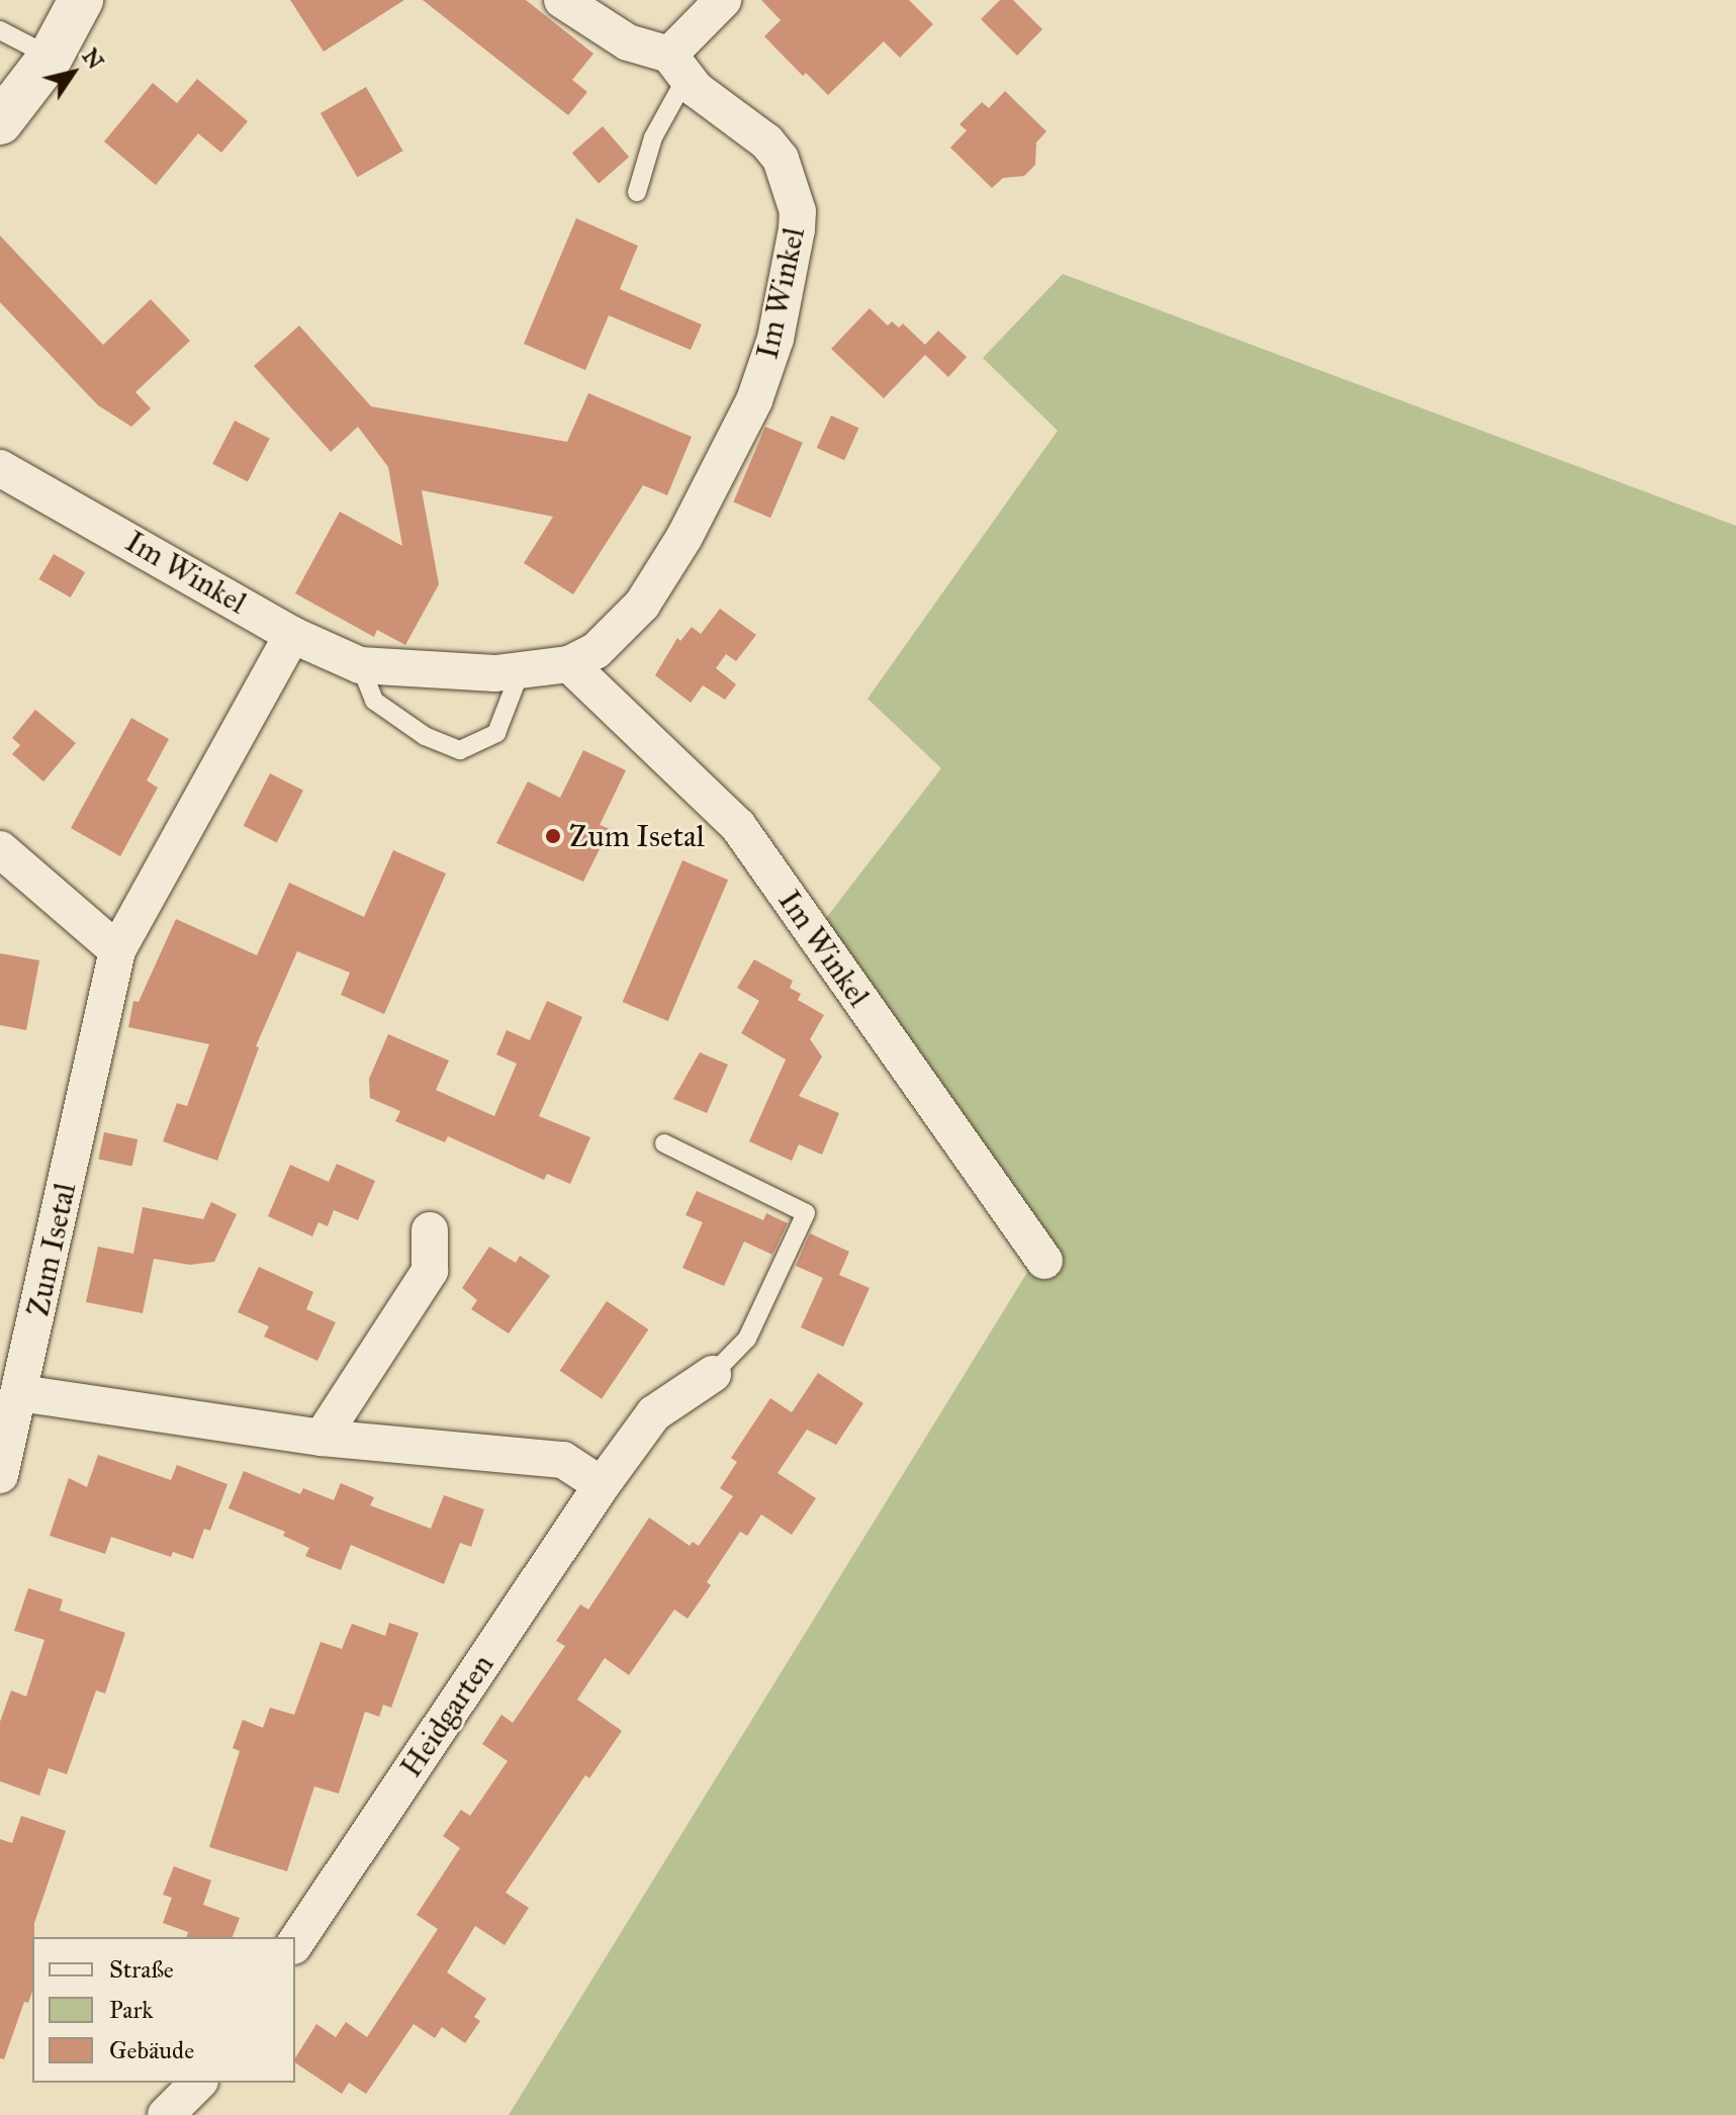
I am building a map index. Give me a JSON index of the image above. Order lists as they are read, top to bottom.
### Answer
{
  "streets": {
    "street": ["Im Winkel", "Zum Isetal", "Heidgarten"]
  },
  "crossings": [
    ["Im Winkel", "Zum Isetal"]
  ],
  "places": ["Zum Isetal"],
  "legend": ["Straße", "Park", "Gebäude"],
  "north": "top right"
}
